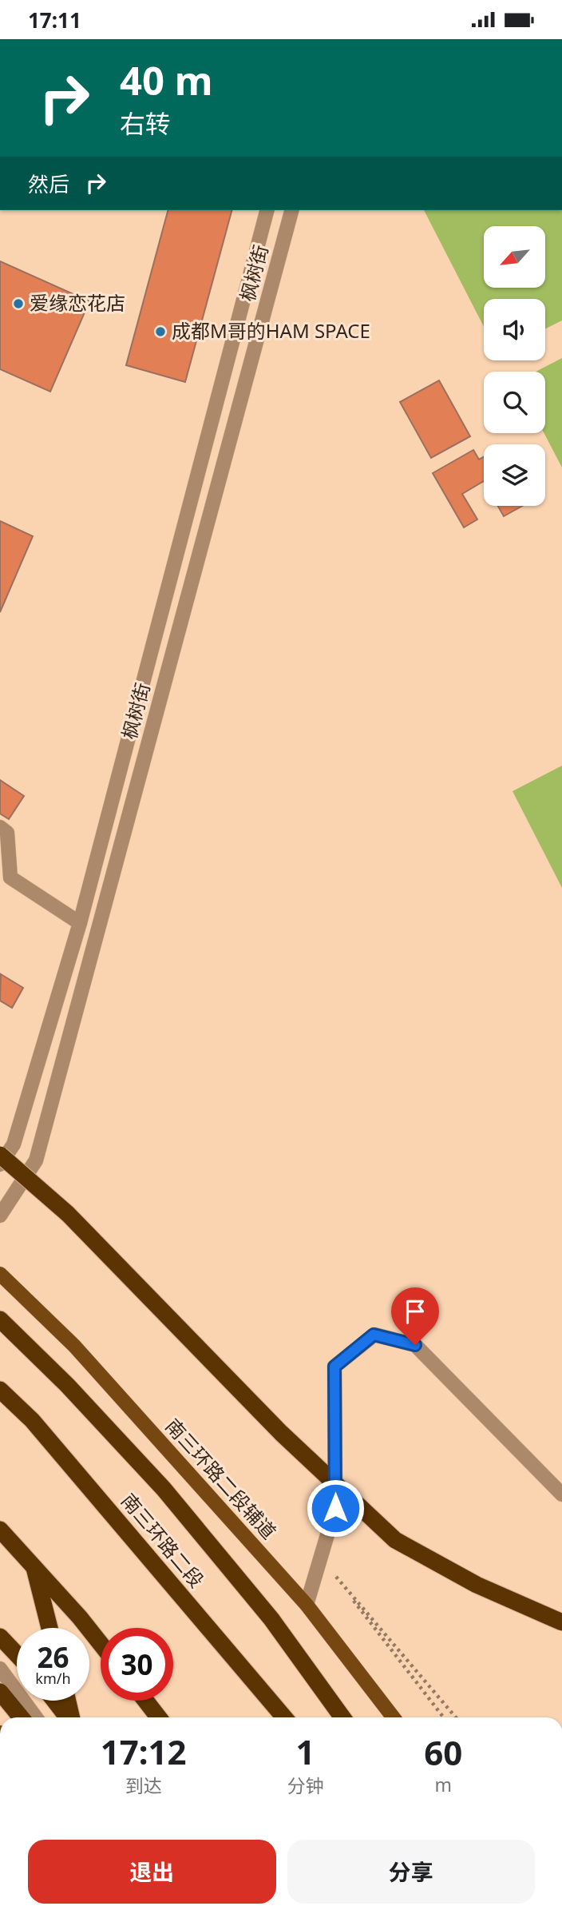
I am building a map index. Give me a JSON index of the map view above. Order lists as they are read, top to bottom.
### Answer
{
  "streets": {
    "highway": ["南三环路二段"],
    "main road": ["南三环路二段辅道"],
    "street": ["枫树街"]
  },
  "places": ["爱缘恋花店", "成都M哥的HAM SPACE"],
  "north": "bottom left",
  "page": {
    "status": "17:11",
    "turn": ["40 m", "右转"],
    "then": "然后",
    "speed": "26 km/h",
    "limit": "30",
    "eta": [
      "17:12",
      "到达",
      "1",
      "分钟",
      "60",
      "m"
    ],
    "buttons": ["退出", "分享"]
  }
}
